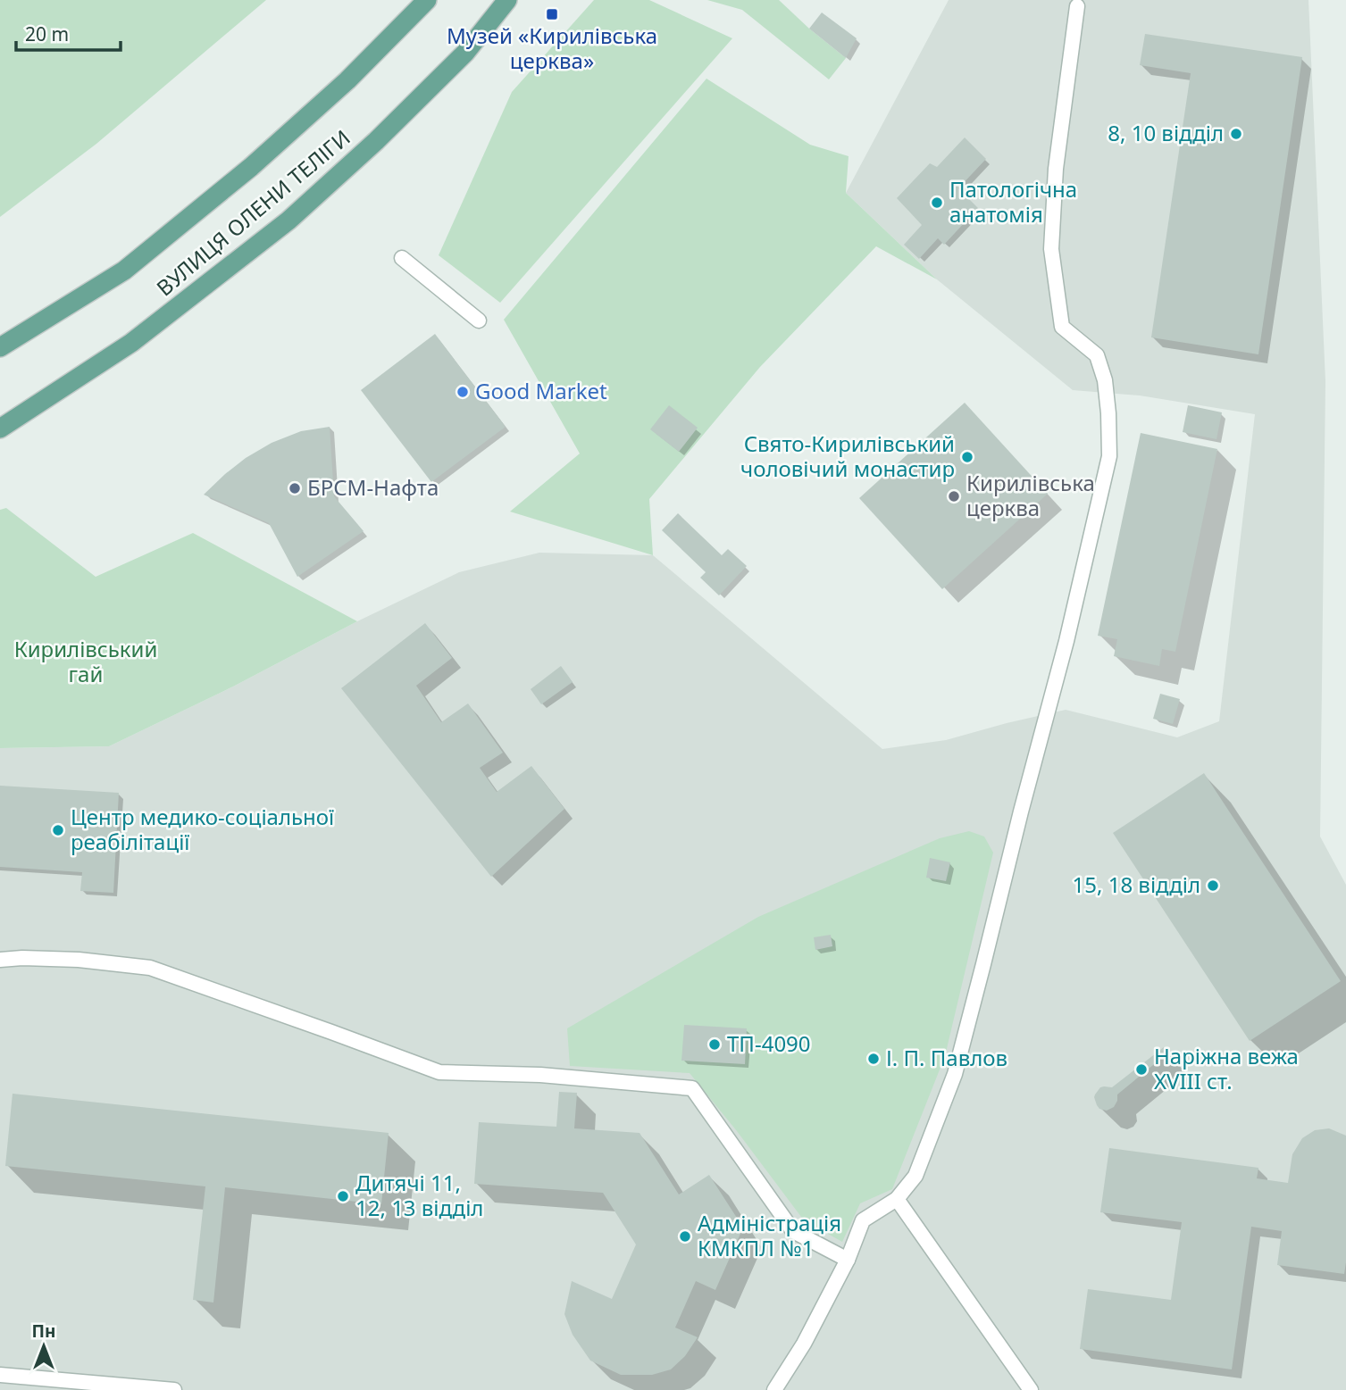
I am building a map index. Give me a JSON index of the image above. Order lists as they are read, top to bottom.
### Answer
{
  "streets": {
    "main road": ["ВУЛИЦЯ ОЛЕНИ ТЕЛІГИ"]
  },
  "parks": ["Кирилівський гай"],
  "places": {
    "transit": ["Музей «Кирилівська церква»"],
    "other": [
      "8, 10 відділ",
      "Патологічна анатомія",
      "Good Market",
      "Свято-Кирилівський чоловічий монастир",
      "БРСМ-Нафта",
      "Кирилівська церква",
      "Центр медико-соціальної реабілітації",
      "15, 18 відділ",
      "ТП-4090",
      "І. П. Павлов",
      "Наріжна вежа XVIII ст.",
      "Дитячі 11, 12, 13 відділ",
      "Адміністрація КМКПЛ №1"
    ]
  },
  "scale_bar": "20 m",
  "north": "top"
}
